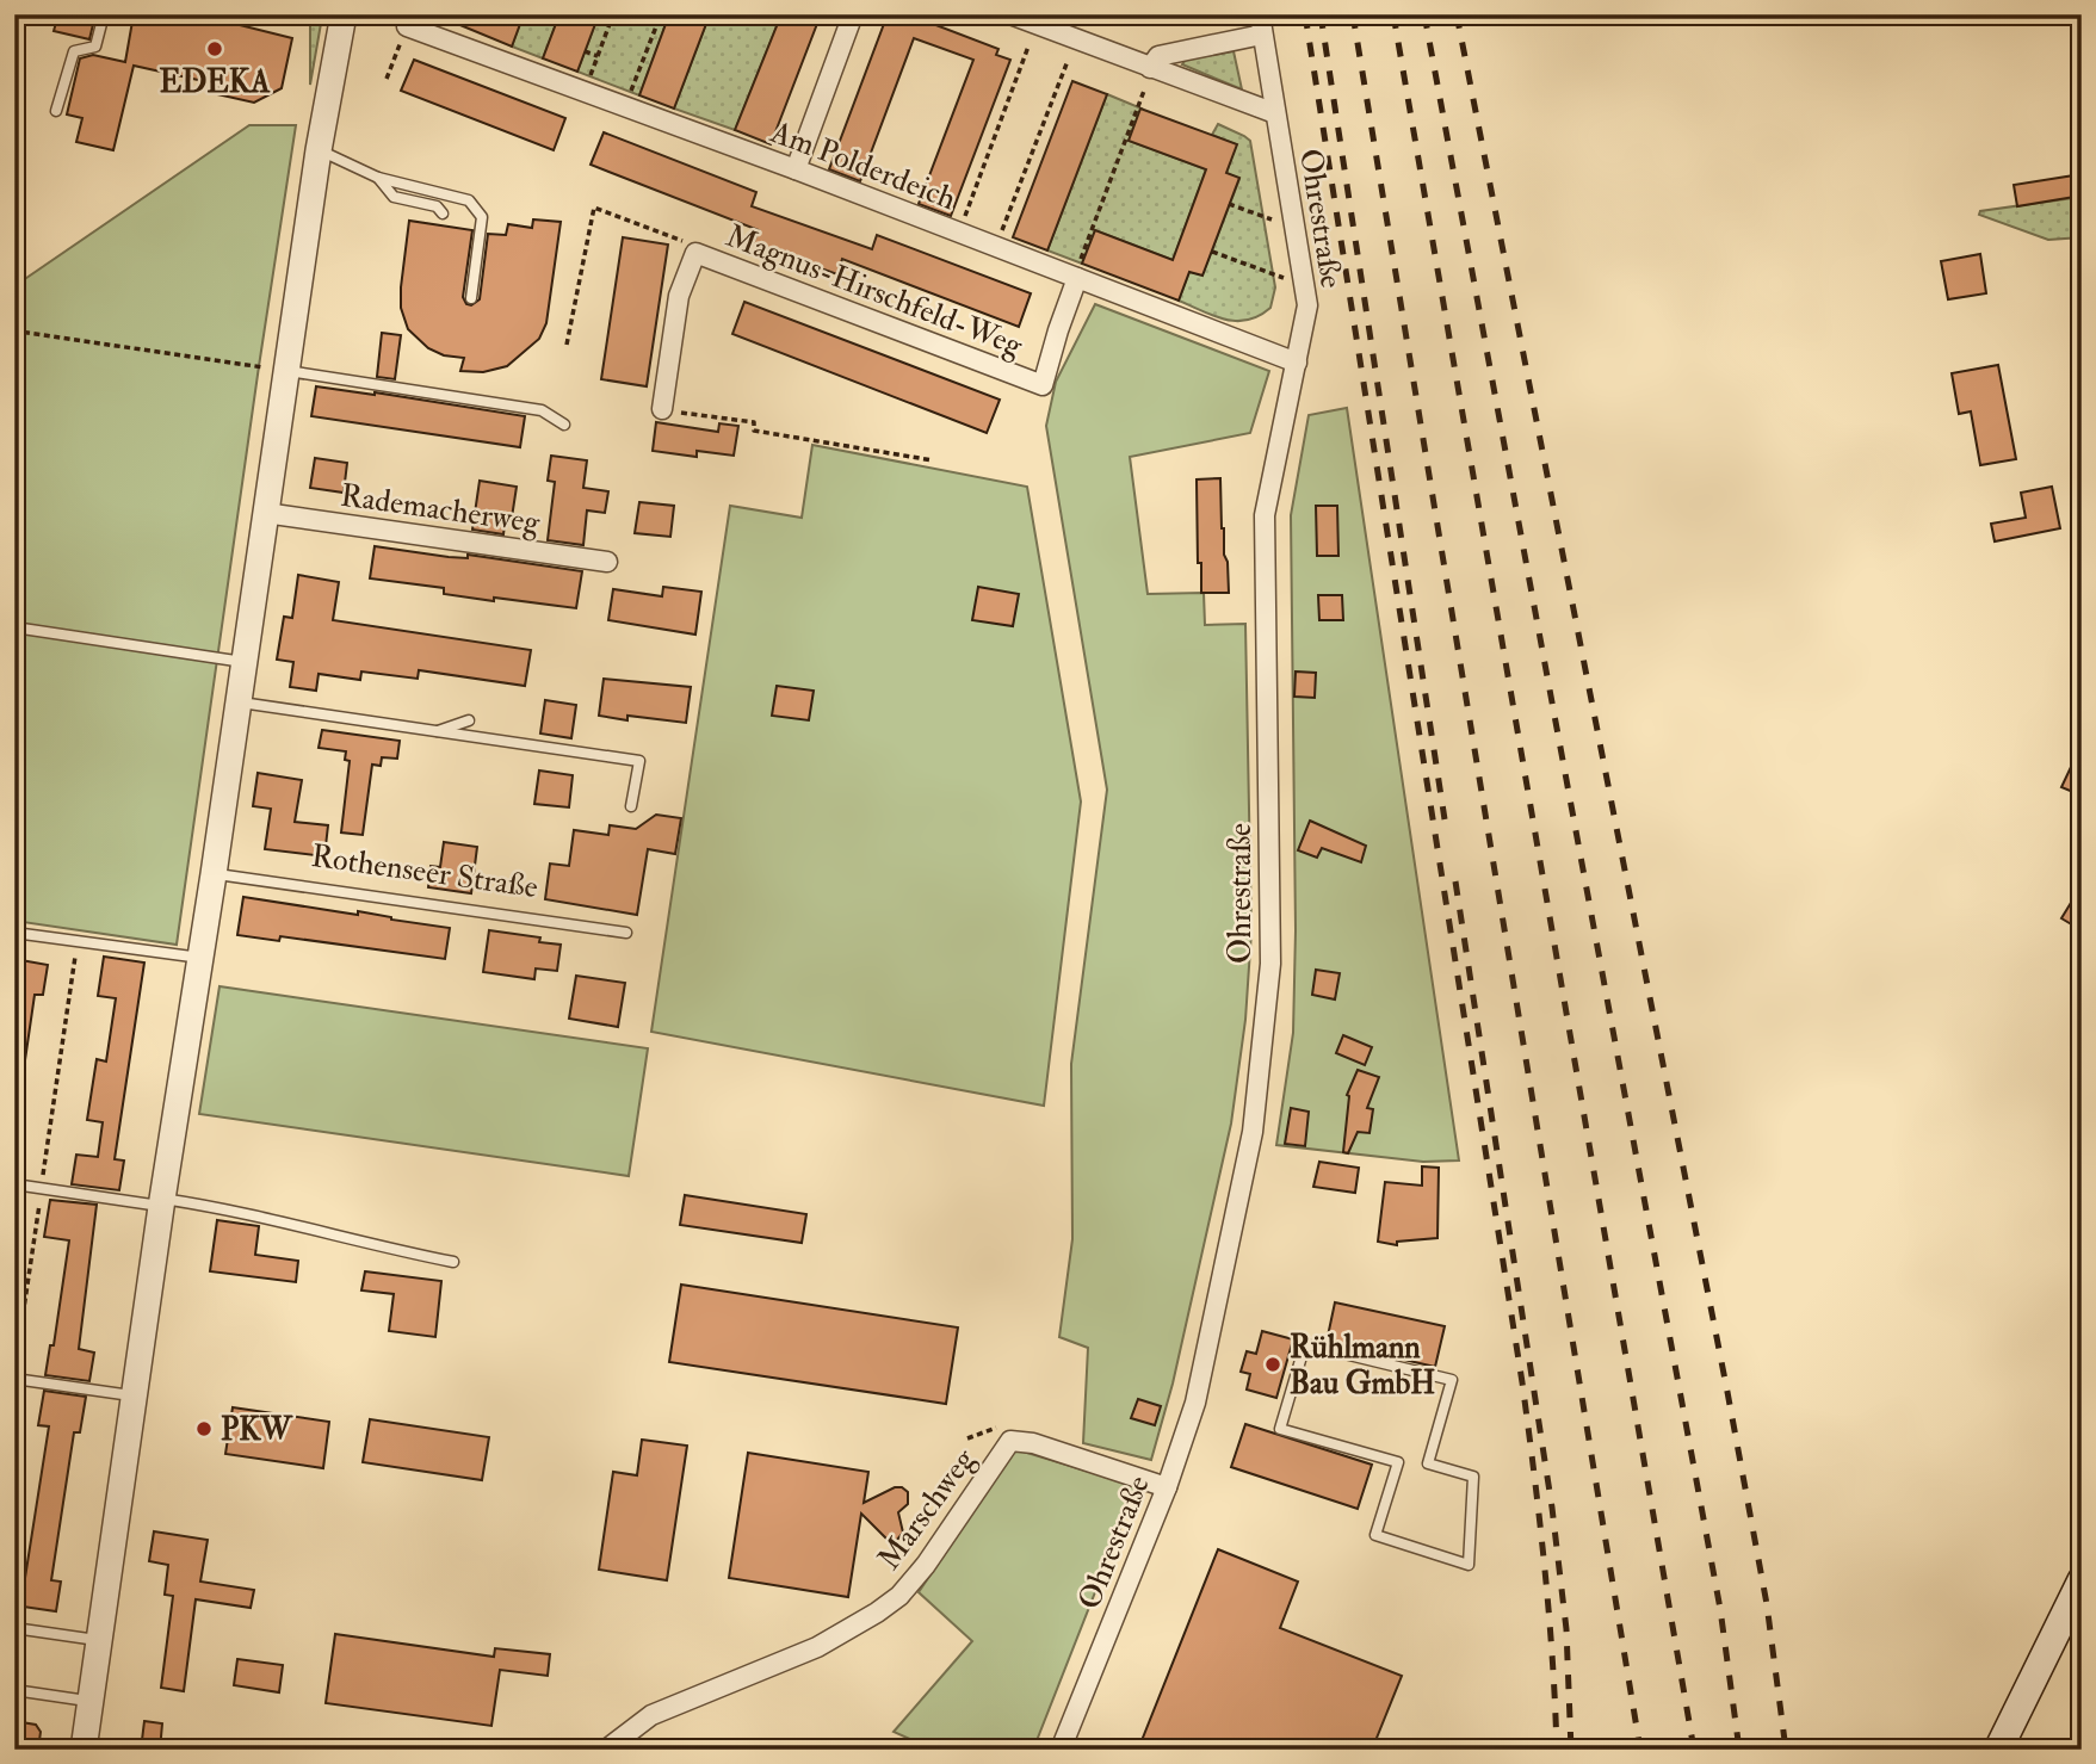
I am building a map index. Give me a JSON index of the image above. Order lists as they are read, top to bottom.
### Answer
{
  "streets": {
    "street": [
      "Am Polderdeich",
      "Ohrestraße",
      "Magnus-Hirschfeld-Weg",
      "Rademacherweg",
      "Marschweg"
    ],
    "lane": ["Rothenseer Straße"]
  },
  "crossings": [
    ["Am Polderdeich", "Ohrestraße"],
    ["Am Polderdeich", "Magnus-Hirschfeld-Weg"],
    ["Ohrestraße", "Marschweg"]
  ],
  "places": ["EDEKA", "Rühlmann Bau GmbH", "PKW"]
}
